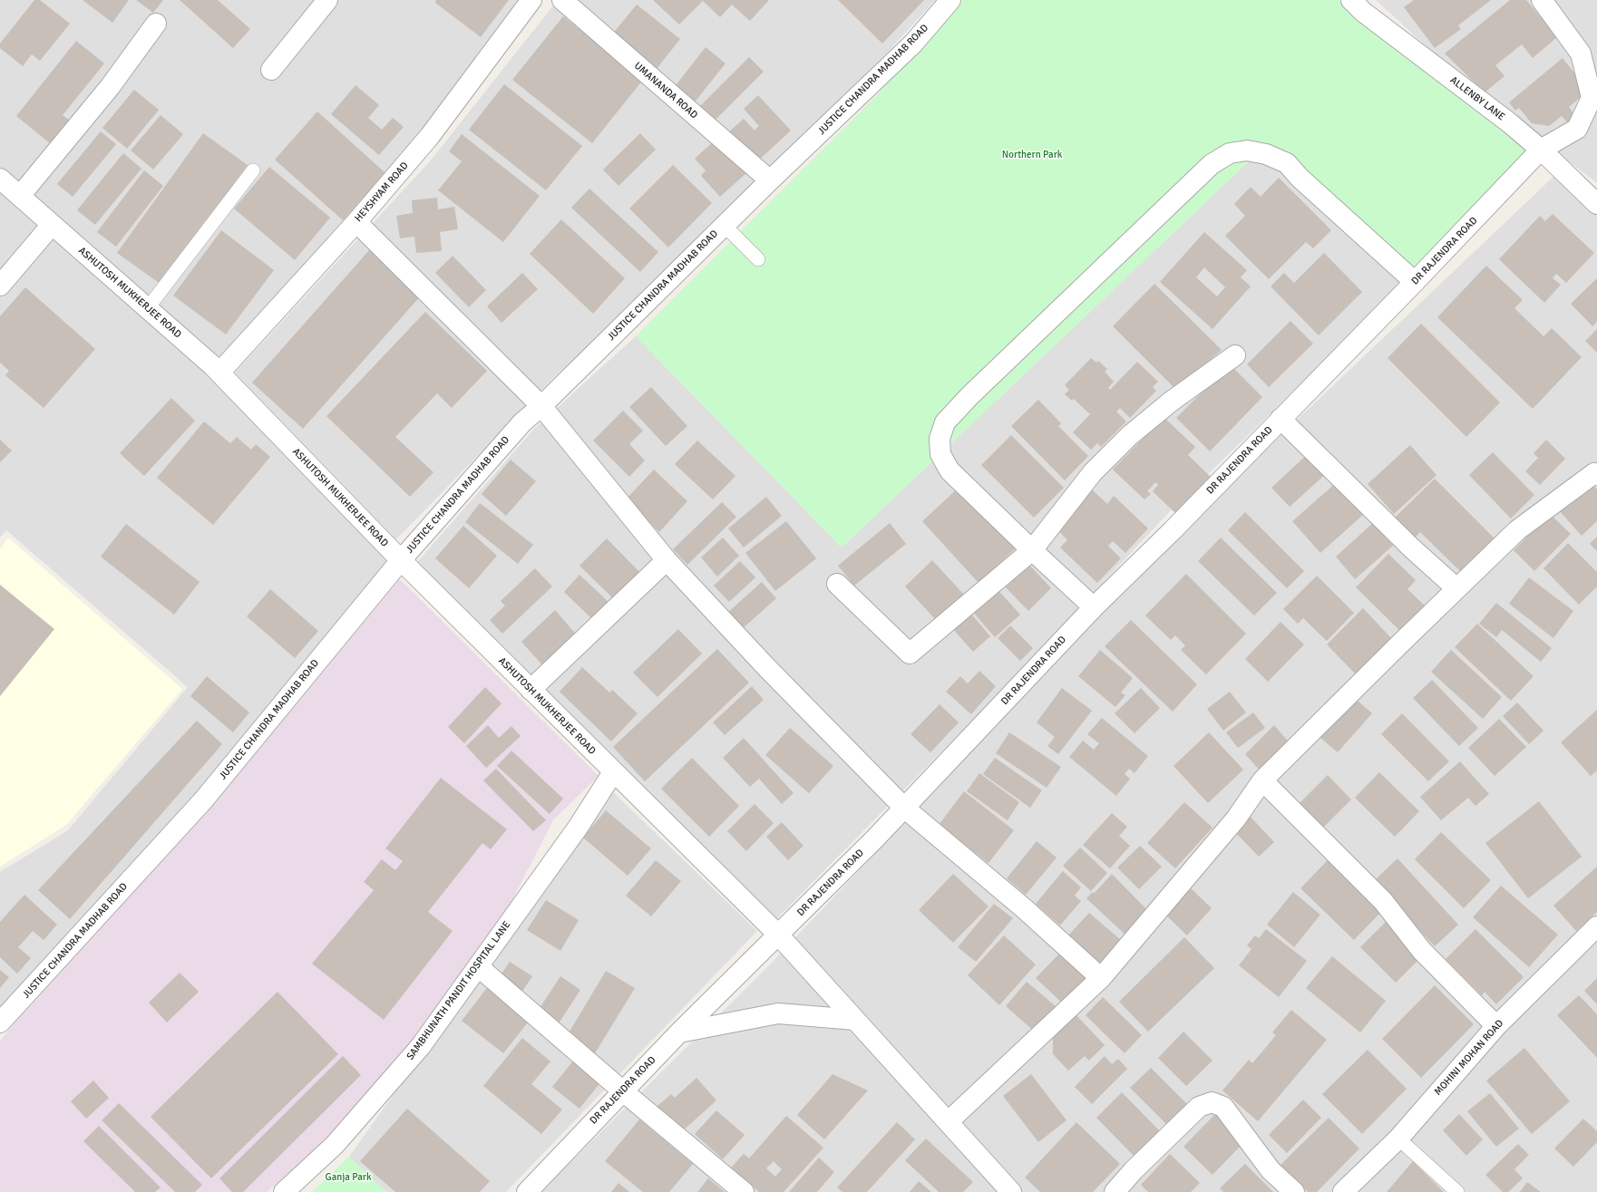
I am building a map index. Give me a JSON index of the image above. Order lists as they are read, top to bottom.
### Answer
{
  "streets": {
    "street": [
      "JUSTICE CHANDRA MADHAB ROAD",
      "UMANANDA ROAD",
      "ALLENBY LANE",
      "HEYSHYAM ROAD",
      "DR RAJENDRA ROAD",
      "ASHUTOSH MUKHERJEE ROAD",
      "SAMBHUNATH PANDIT HOSPITAL LANE",
      "MOHINI MOHAN ROAD"
    ]
  },
  "crossings": [
    ["JUSTICE CHANDRA MADHAB ROAD", "UMANANDA ROAD"],
    ["JUSTICE CHANDRA MADHAB ROAD", "ASHUTOSH MUKHERJEE ROAD"],
    ["ALLENBY LANE", "DR RAJENDRA ROAD"],
    ["HEYSHYAM ROAD", "ASHUTOSH MUKHERJEE ROAD"],
    ["DR RAJENDRA ROAD", "ASHUTOSH MUKHERJEE ROAD"],
    ["ASHUTOSH MUKHERJEE ROAD", "SAMBHUNATH PANDIT HOSPITAL LANE"]
  ],
  "parks": ["Northern Park", "Ganja Park"]
}
